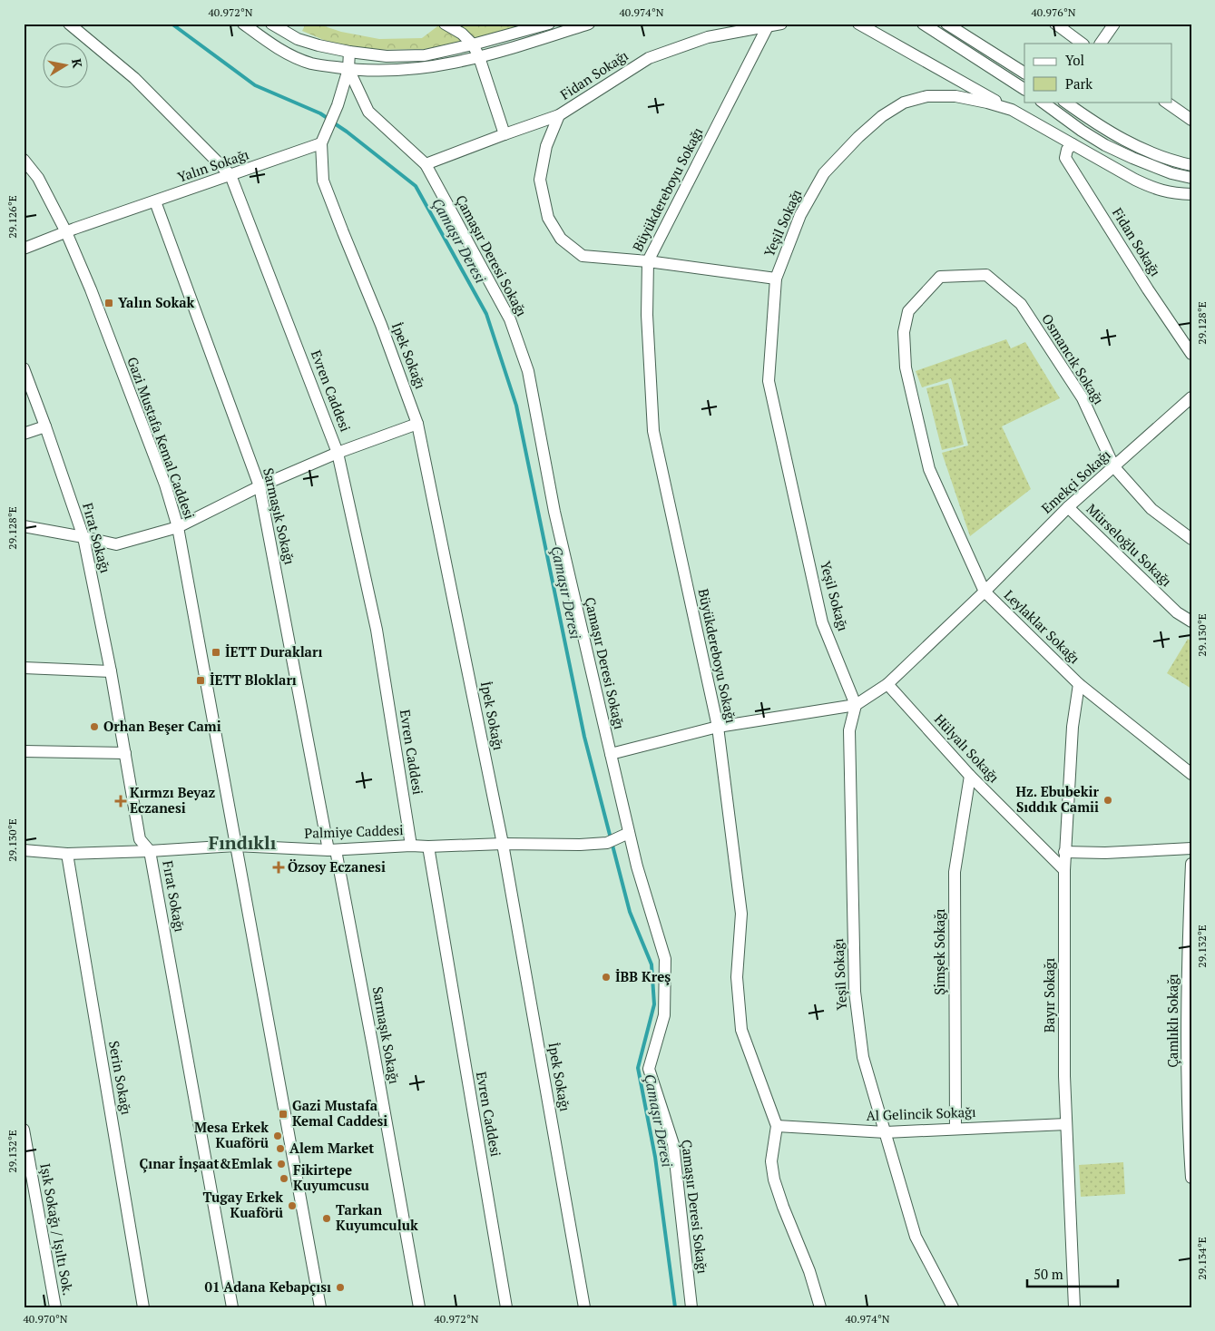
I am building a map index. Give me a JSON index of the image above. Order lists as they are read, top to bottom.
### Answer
{
  "streets": {
    "street": [
      "Fidan Sokağı",
      "Yalın Sokağı",
      "Büyükdereboyu Sokağı",
      "Yeşil Sokağı",
      "Çamaşır Deresi Sokağı",
      "İpek Sokağı",
      "Osmancık Sokağı",
      "Evren Caddesi",
      "Gazi Mustafa Kemal Caddesi",
      "Emekçi Sokağı",
      "Sarmaşık Sokağı",
      "Fırat Sokağı",
      "Mürseloğlu Sokağı",
      "Leylaklar Sokağı",
      "Hülyalı Sokağı",
      "Palmiye Caddesi",
      "Şimşek Sokağı",
      "Bayır Sokağı",
      "Çamlıklı Sokağı",
      "Serin Sokağı",
      "Al Gelincik Sokağı",
      "Işık Sokağı / Işıltı Sok."
    ]
  },
  "crossings": [
    ["Fidan Sokağı", "Büyükdereboyu Sokağı"],
    ["Fidan Sokağı", "Yeşil Sokağı"],
    ["Fidan Sokağı", "Çamaşır Deresi Sokağı"],
    ["Yalın Sokağı", "İpek Sokağı"],
    ["Yalın Sokağı", "Evren Caddesi"],
    ["Yalın Sokağı", "Gazi Mustafa Kemal Caddesi"],
    ["Yalın Sokağı", "Sarmaşık Sokağı"],
    ["Büyükdereboyu Sokağı", "Al Gelincik Sokağı"],
    ["Yeşil Sokağı", "Leylaklar Sokağı"],
    ["Yeşil Sokağı", "Al Gelincik Sokağı"],
    ["Çamaşır Deresi Sokağı", "Palmiye Caddesi"],
    ["İpek Sokağı", "Palmiye Caddesi"],
    ["Osmancık Sokağı", "Emekçi Sokağı"],
    ["Osmancık Sokağı", "Leylaklar Sokağı"],
    ["Evren Caddesi", "Palmiye Caddesi"],
    ["Gazi Mustafa Kemal Caddesi", "Palmiye Caddesi"],
    ["Emekçi Sokağı", "Mürseloğlu Sokağı"],
    ["Emekçi Sokağı", "Leylaklar Sokağı"],
    ["Sarmaşık Sokağı", "Palmiye Caddesi"],
    ["Fırat Sokağı", "Palmiye Caddesi"],
    ["Leylaklar Sokağı", "Hülyalı Sokağı"],
    ["Leylaklar Sokağı", "Bayır Sokağı"],
    ["Hülyalı Sokağı", "Şimşek Sokağı"],
    ["Hülyalı Sokağı", "Bayır Sokağı"],
    ["Palmiye Caddesi", "Serin Sokağı"],
    ["Şimşek Sokağı", "Al Gelincik Sokağı"],
    ["Bayır Sokağı", "Al Gelincik Sokağı"]
  ],
  "districts": ["Fındıklı"],
  "water": ["Çamaşır Deresi"],
  "places": {
    "transit": [
      "Yalın Sokak",
      "İETT Durakları",
      "İETT Blokları",
      "Gazi Mustafa Kemal Caddesi"
    ],
    "other": [
      "Orhan Beşer Cami",
      "Hz. Ebubekir Sıddık Camii",
      "İBB Kreş",
      "Mesa Erkek Kuaförü",
      "Alem Market",
      "Çınar İnşaat&Emlak",
      "Fikirtepe Kuyumcusu",
      "Tugay Erkek Kuaförü",
      "Tarkan Kuyumculuk",
      "01 Adana Kebapçısı"
    ],
    "health": ["Kırmzı Beyaz Eczanesi", "Özsoy Eczanesi"]
  },
  "legend": ["Yol", "Park"],
  "scale_bar": "50 m",
  "north": "right",
  "coordinates": [
    "40.972°N",
    "40.974°N",
    "40.976°N",
    "29.126°E",
    "29.128°E",
    "29.130°E",
    "29.132°E",
    "29.134°E",
    "40.970°N"
  ]
}
